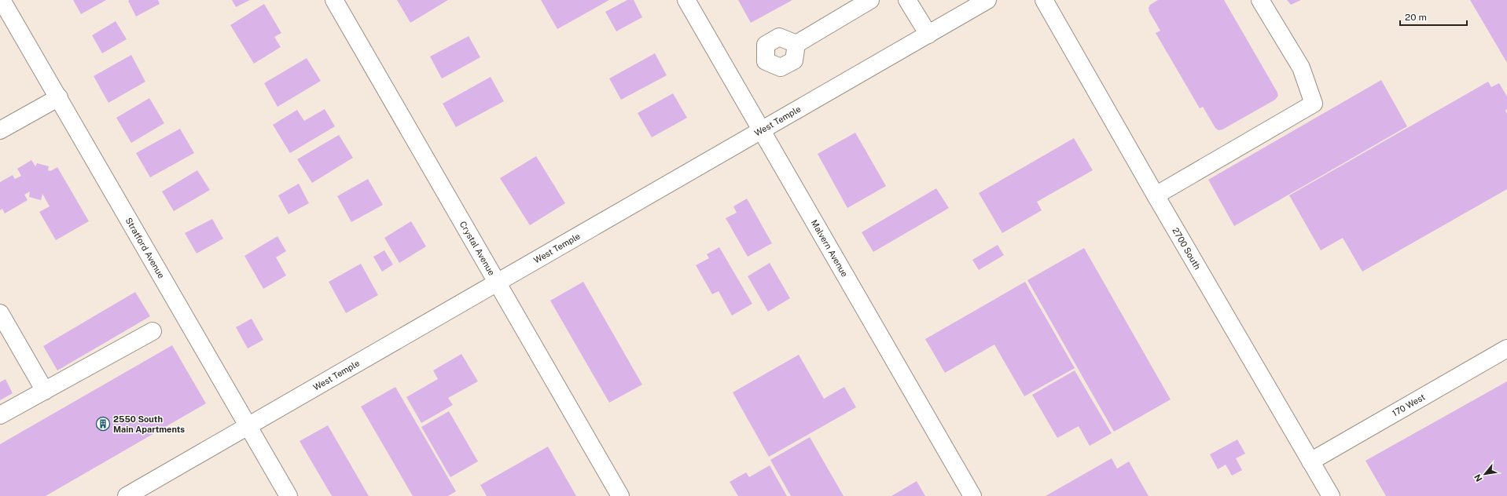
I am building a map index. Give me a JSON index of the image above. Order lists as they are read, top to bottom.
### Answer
{
  "streets": {
    "street": [
      "West Temple",
      "Stratford Avenue",
      "Crystal Avenue",
      "Malvern Avenue",
      "2700 South",
      "170 West"
    ]
  },
  "crossings": [
    ["West Temple", "Stratford Avenue"],
    ["West Temple", "Crystal Avenue"],
    ["West Temple", "Malvern Avenue"],
    ["2700 South", "170 West"]
  ],
  "places": {
    "building": ["2550 South Main Apartments"]
  },
  "scale_bar": "20 m",
  "north": "bottom left"
}
